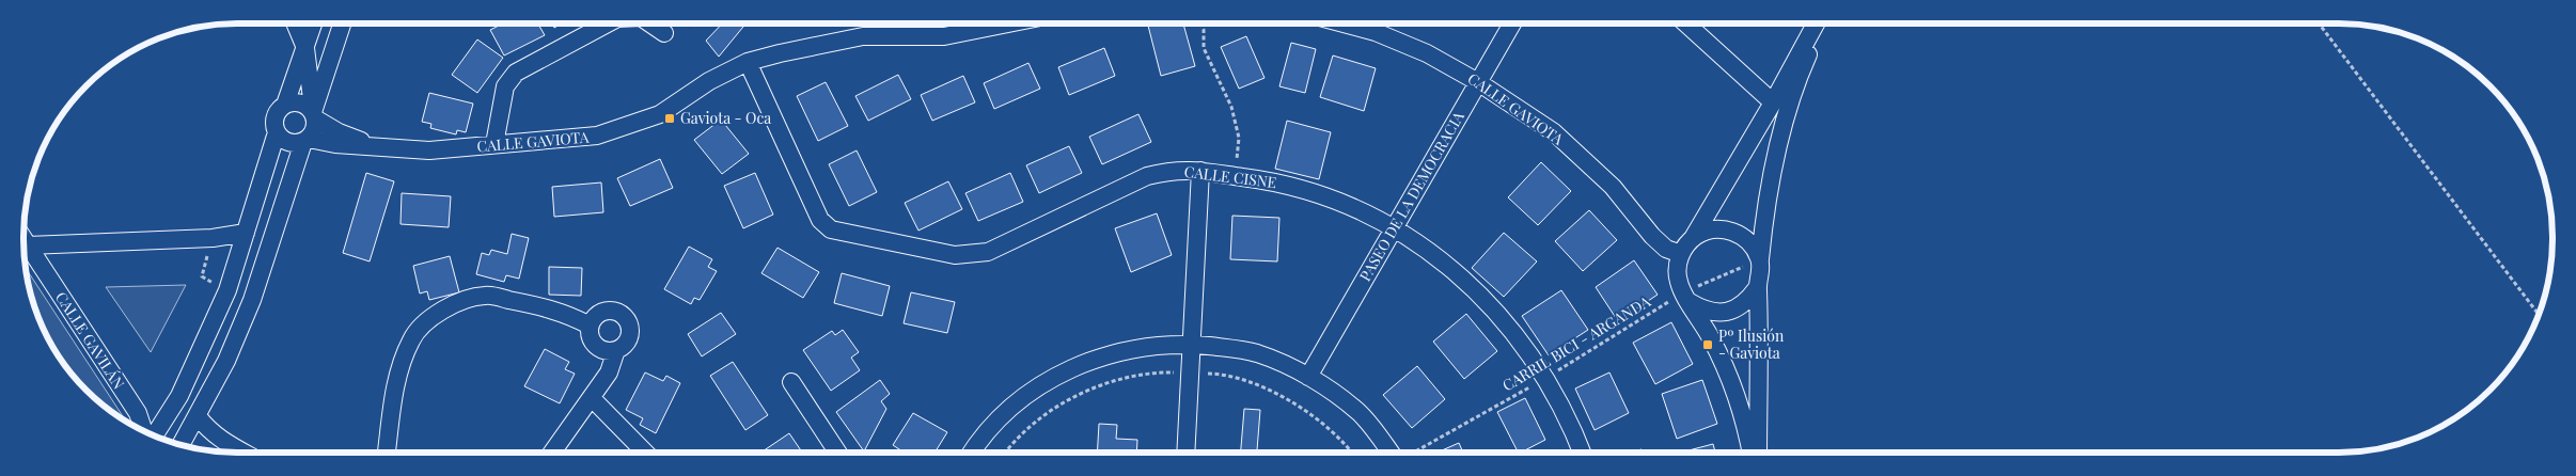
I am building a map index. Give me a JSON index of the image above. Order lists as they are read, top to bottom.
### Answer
{
  "streets": {
    "street": [
      "CALLE GAVIOTA",
      "CALLE CISNE",
      "PASEO DE LA DEMOCRACIA",
      "CALLE GAVILÁN"
    ],
    "path": ["CARRIL BICI - ARGANDA"]
  },
  "crossings": [
    ["CALLE GAVIOTA", "CALLE CISNE"],
    ["CALLE GAVIOTA", "PASEO DE LA DEMOCRACIA"],
    ["CALLE CISNE", "PASEO DE LA DEMOCRACIA"],
    ["CALLE CISNE", "CARRIL BICI - ARGANDA"]
  ],
  "places": {
    "transit": ["Gaviota - Oca", "Pº Ilusión - Gaviota"]
  }
}
